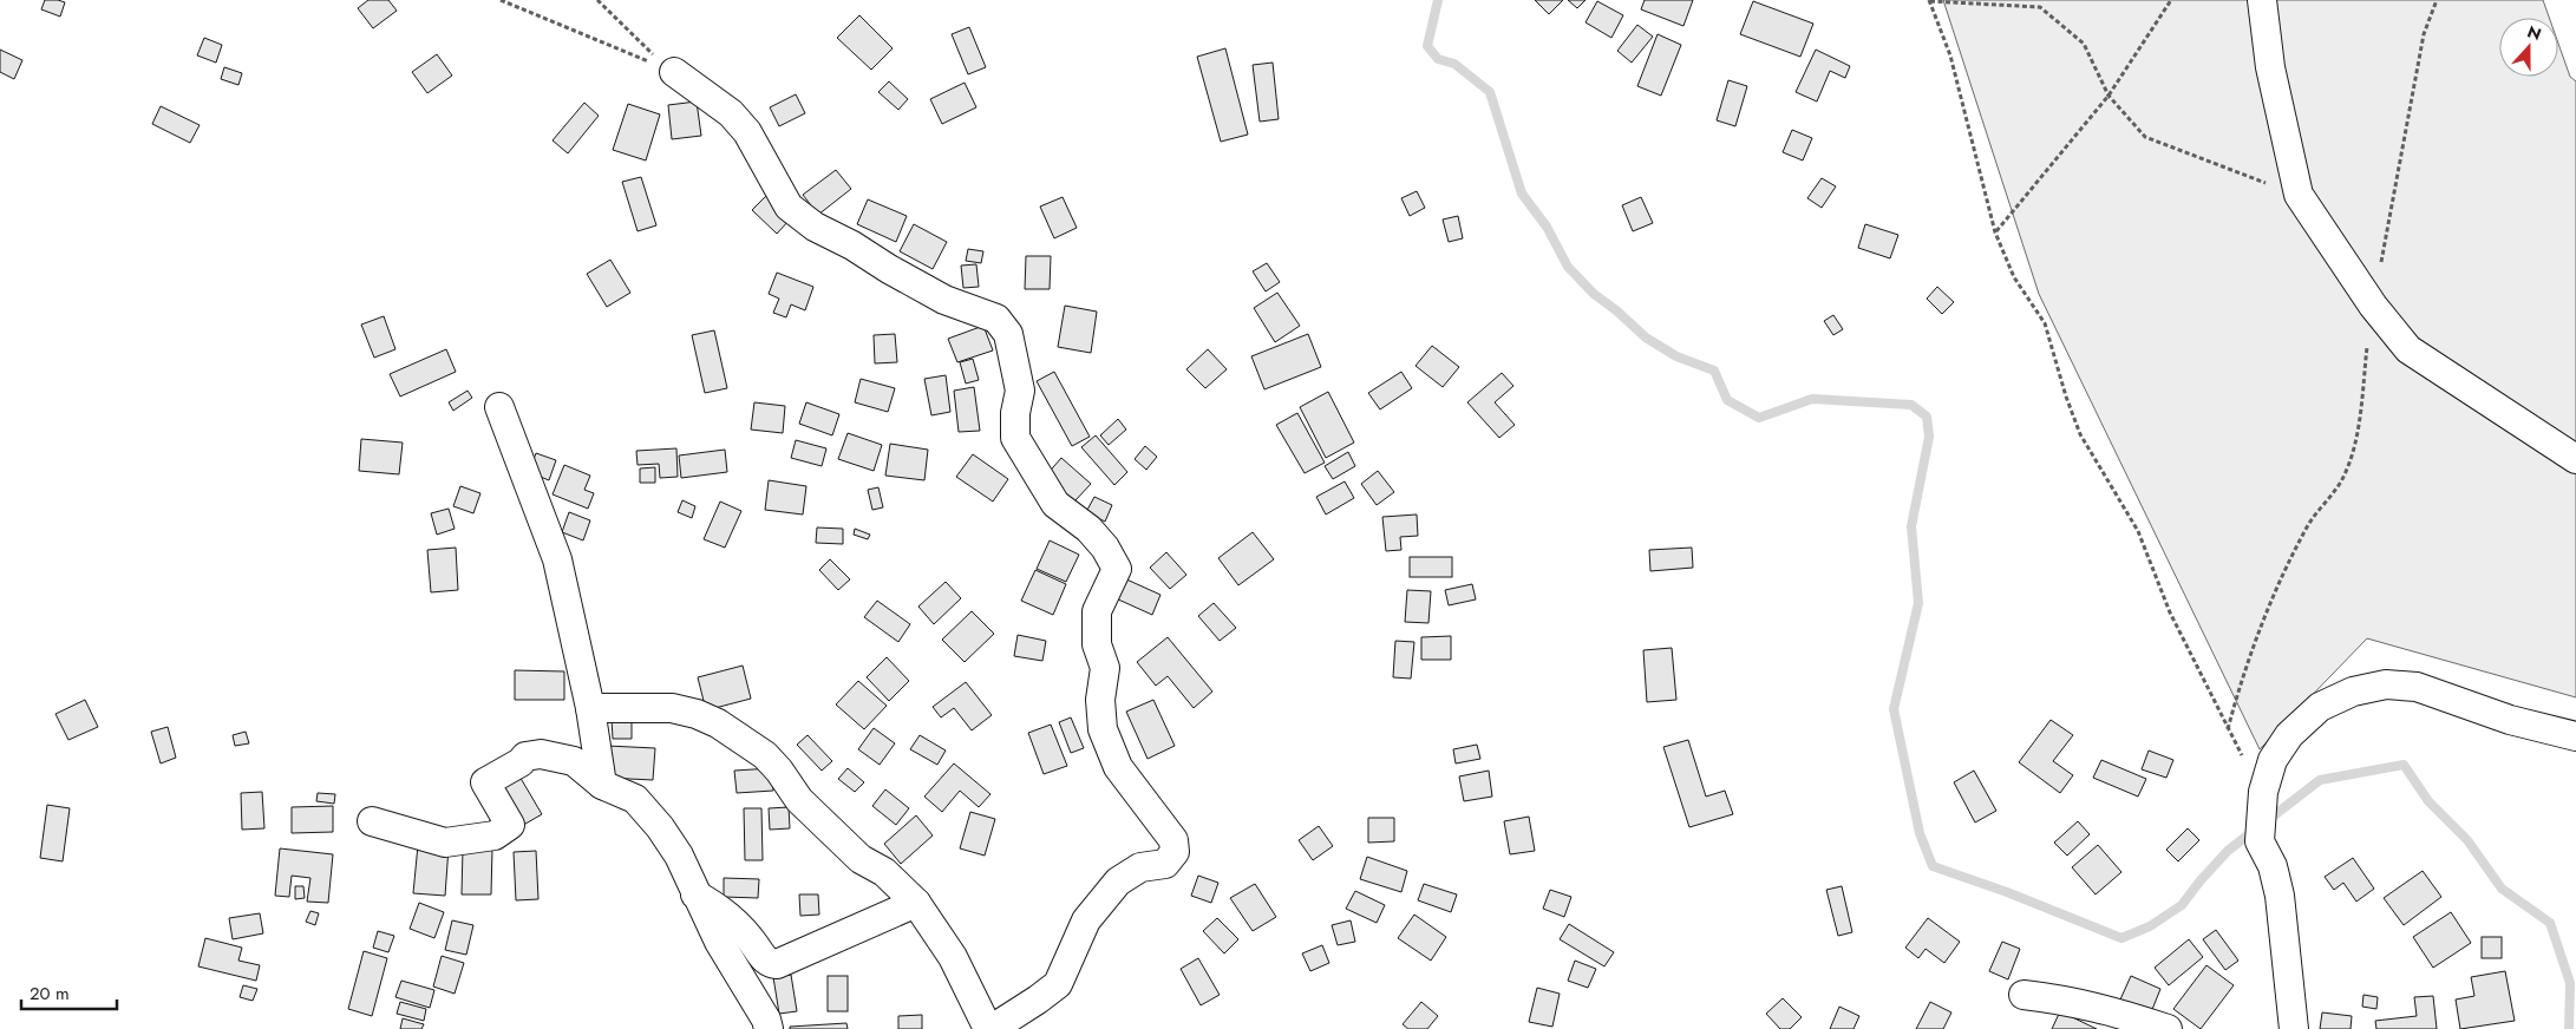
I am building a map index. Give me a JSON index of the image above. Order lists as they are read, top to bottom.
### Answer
{
  "scale_bar": "20 m",
  "north": "top"
}
